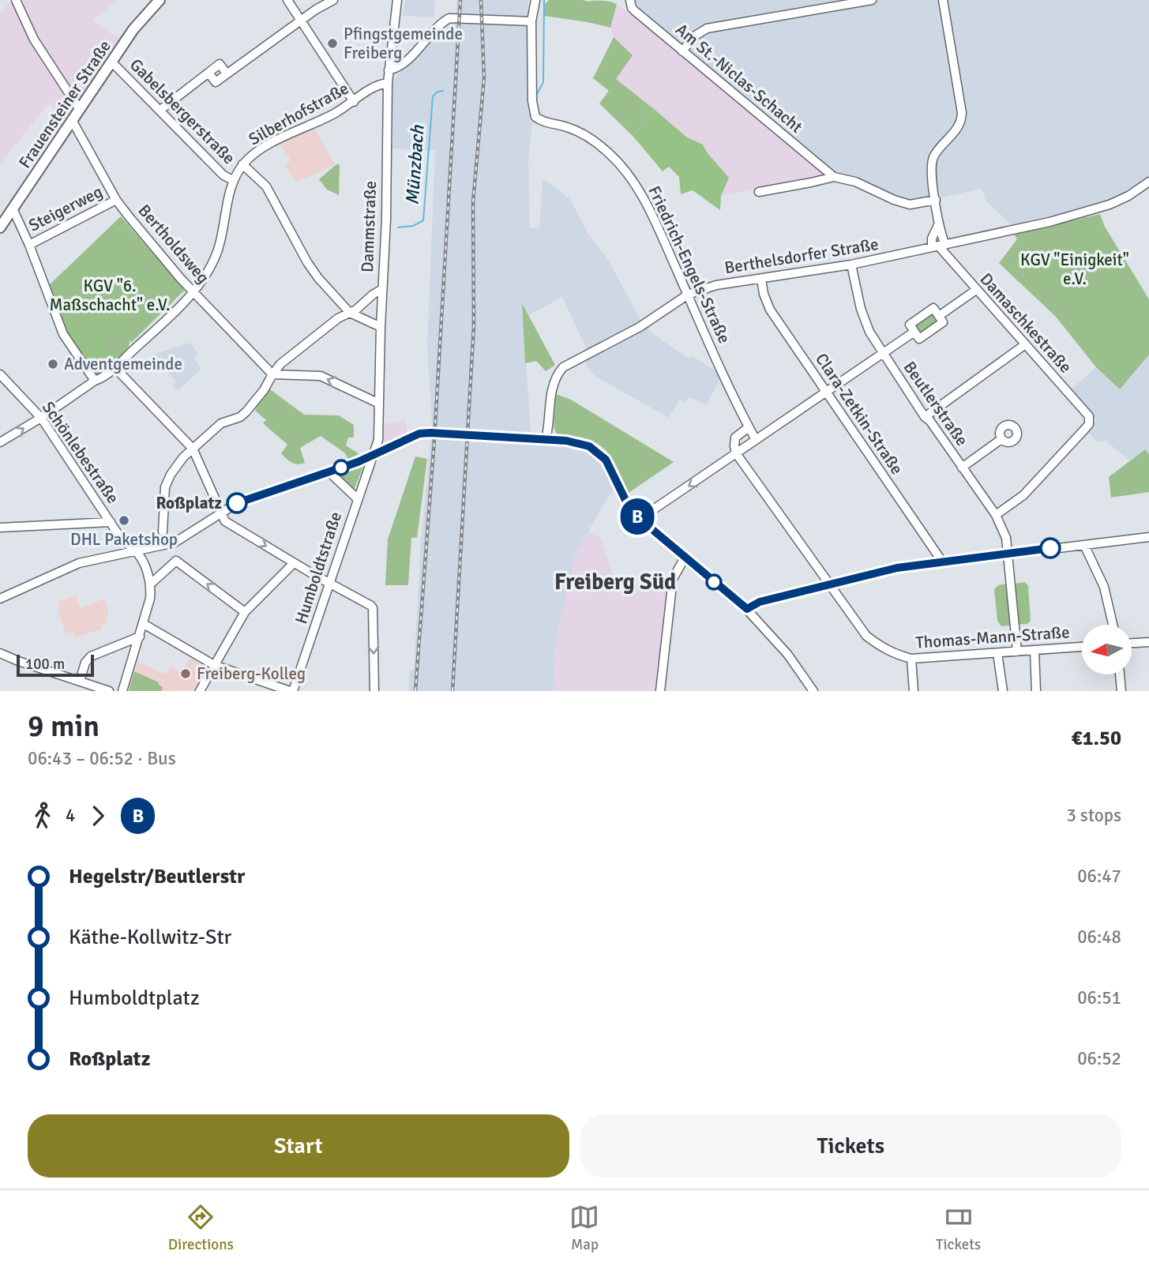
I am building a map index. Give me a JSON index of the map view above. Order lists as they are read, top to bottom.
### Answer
{
  "streets": {
    "main road": ["Frauensteiner Straße"],
    "street": [
      "Am St.-Niclas-Schacht",
      "Gabelsbergerstraße",
      "Silberhofstraße",
      "Steigerweg",
      "Dammstraße",
      "Bertholdsweg",
      "Berthelsdorfer Straße",
      "Friedrich-Engels-Straße",
      "Damaschkestraße",
      "Beutlerstraße",
      "Clara-Zetkin-Straße",
      "Schönlebestraße",
      "Humboldtstraße",
      "Thomas-Mann-Straße"
    ]
  },
  "crossings": [
    ["Frauensteiner Straße", "Gabelsbergerstraße"],
    ["Frauensteiner Straße", "Bertholdsweg"],
    ["Gabelsbergerstraße", "Silberhofstraße"],
    ["Gabelsbergerstraße", "Dammstraße"],
    ["Silberhofstraße", "Dammstraße"],
    ["Silberhofstraße", "Bertholdsweg"],
    ["Silberhofstraße", "Schönlebestraße"],
    ["Steigerweg", "Bertholdsweg"],
    ["Dammstraße", "Humboldtstraße"],
    ["Berthelsdorfer Straße", "Friedrich-Engels-Straße"],
    ["Berthelsdorfer Straße", "Damaschkestraße"],
    ["Berthelsdorfer Straße", "Beutlerstraße"],
    ["Berthelsdorfer Straße", "Clara-Zetkin-Straße"],
    ["Damaschkestraße", "Beutlerstraße"],
    ["Beutlerstraße", "Thomas-Mann-Straße"]
  ],
  "districts": ["Freiberg Süd"],
  "water": ["Münzbach"],
  "parks": ["KGV \"Einigkeit\" e.V.", "KGV \"6. Maßschacht\" e.V."],
  "places": [
    "Pfingstgemeinde Freiberg",
    "Adventgemeinde",
    "Roßplatz",
    "DHL Paketshop",
    "Freiberg-Kolleg"
  ],
  "lines": ["bus line B"],
  "scale_bar": "100 m",
  "north": "left",
  "page": {
    "on_map": "B",
    "scale": "100 m",
    "heading": ["9 min", "06:43 – 06:52 · Bus", "€1.50"],
    "legs": ["4", "B", "3 stops"],
    "list": [
      {
        "name": "Hegelstr/Beutlerstr",
        "value": "06:47"
      },
      {
        "name": "Käthe-Kollwitz-Str",
        "value": "06:48"
      },
      {
        "name": "Humboldtplatz",
        "value": "06:51"
      },
      {
        "name": "Roßplatz",
        "value": "06:52"
      }
    ],
    "buttons": ["Start", "Tickets"],
    "tabs": ["Directions", "Map", "Tickets"]
  }
}
